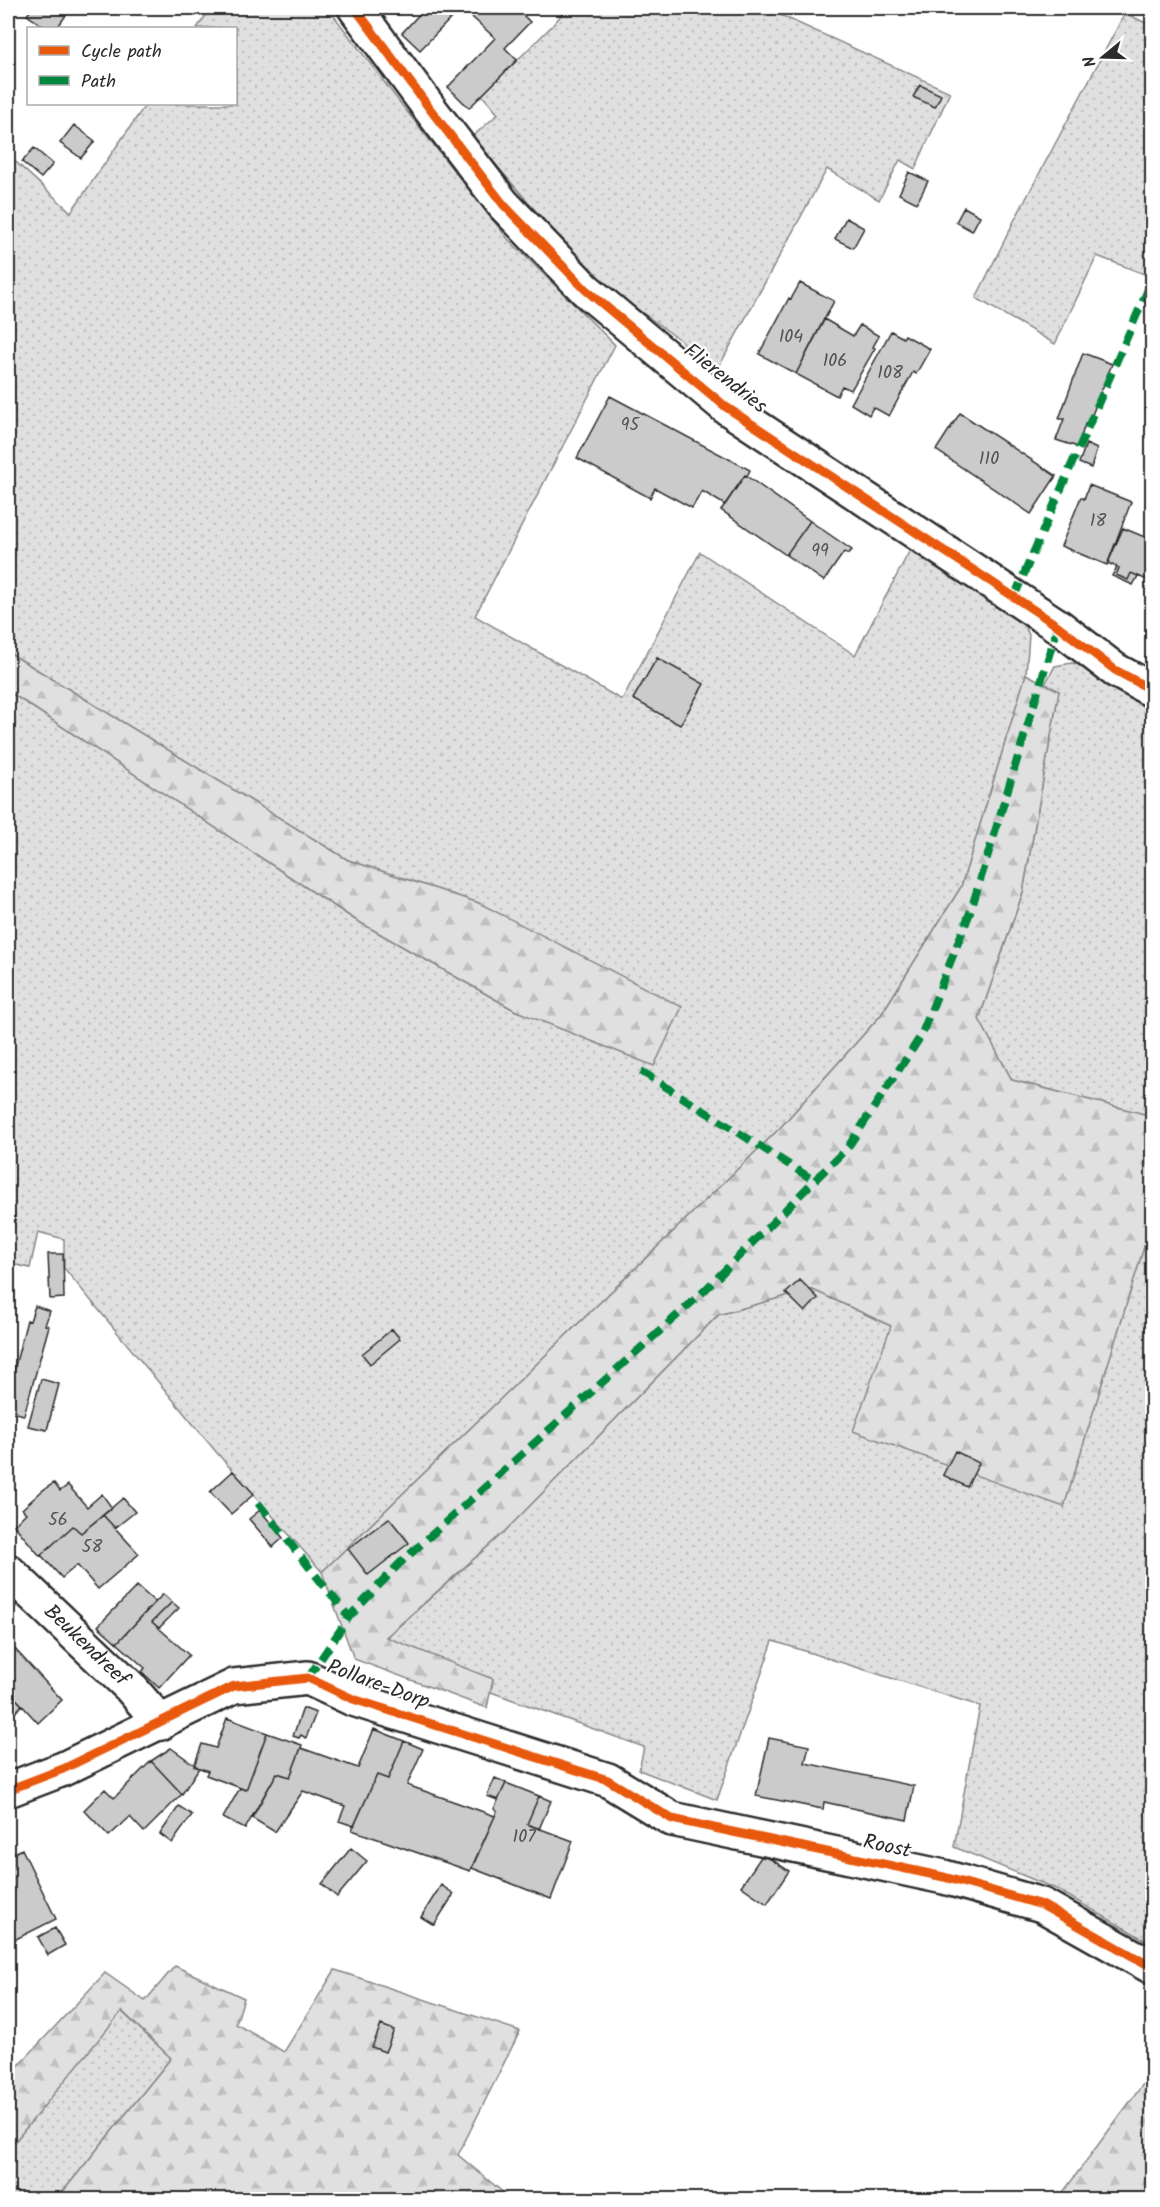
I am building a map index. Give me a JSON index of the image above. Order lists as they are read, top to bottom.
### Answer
{
  "streets": {
    "street": [
      "Flierendries",
      "Beukendreef",
      "Pollare-Dorp",
      "Roost"
    ]
  },
  "crossings": [
    ["Beukendreef", "Pollare-Dorp"],
    ["Pollare-Dorp", "Roost"]
  ],
  "house_numbers": [
    "104",
    "106",
    "108",
    "95",
    "110",
    "18",
    "99",
    "56",
    "58",
    "107"
  ],
  "legend": ["Cycle path", "Path"],
  "north": "left"
}
